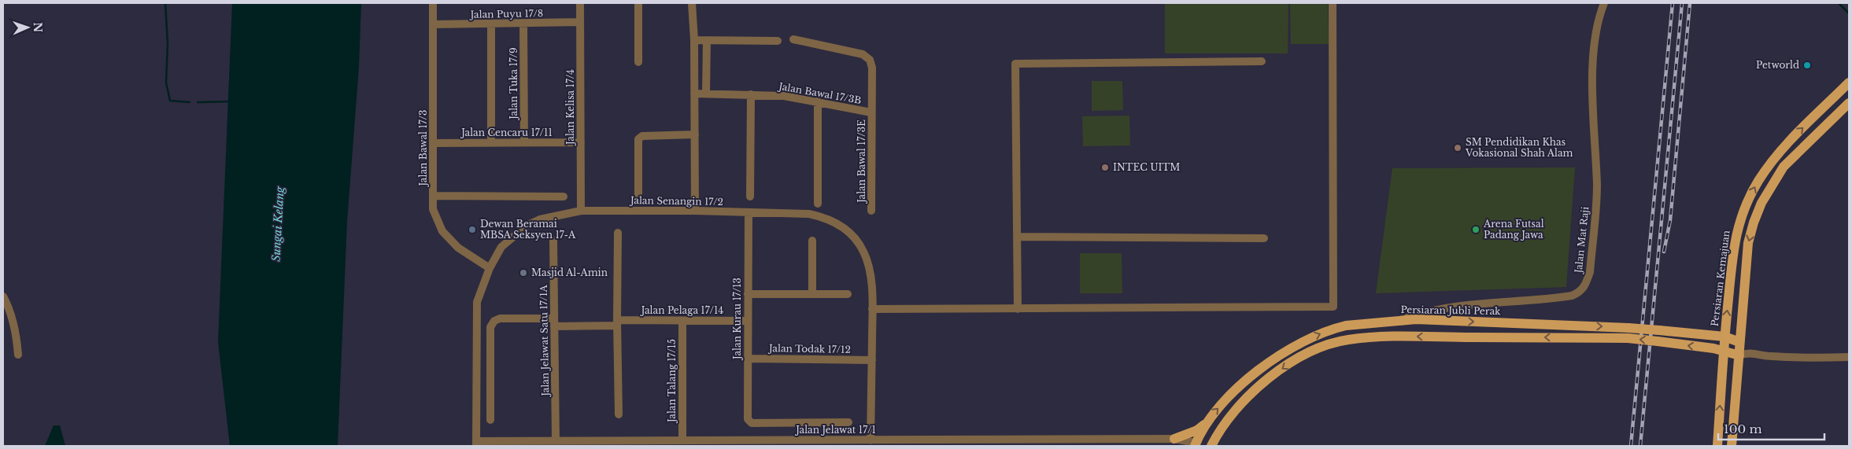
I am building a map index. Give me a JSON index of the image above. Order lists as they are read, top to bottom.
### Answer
{
  "streets": {
    "main road": ["Persiaran Kemajuan", "Persiaran Jubli Perak"],
    "street": [
      "Jalan Puyu 17/8",
      "Jalan Tuka 17/9",
      "Jalan Bawal 17/3B",
      "Jalan Kelisa 17/4",
      "Jalan Cencaru 17/11",
      "Jalan Bawal 17/3",
      "Jalan Bawal 17/3E",
      "Jalan Senangin 17/2",
      "Jalan Mat Raji",
      "Jalan Pelaga 17/14",
      "Jalan Kurau 17/13",
      "Jalan Jelawat Satu 17/1A",
      "Jalan Todak 17/12",
      "Jalan Talang 17/15",
      "Jalan Jelawat 17/1"
    ]
  },
  "crossings": [
    ["Jalan Puyu 17/8", "Jalan Tuka 17/9"],
    ["Jalan Puyu 17/8", "Jalan Kelisa 17/4"],
    ["Jalan Puyu 17/8", "Jalan Bawal 17/3"],
    ["Jalan Tuka 17/9", "Jalan Cencaru 17/11"],
    ["Jalan Bawal 17/3B", "Jalan Bawal 17/3E"],
    ["Jalan Kelisa 17/4", "Jalan Cencaru 17/11"],
    ["Jalan Kelisa 17/4", "Jalan Senangin 17/2"],
    ["Jalan Cencaru 17/11", "Jalan Bawal 17/3"],
    ["Jalan Bawal 17/3", "Jalan Senangin 17/2"],
    ["Jalan Senangin 17/2", "Jalan Kurau 17/13"],
    ["Jalan Senangin 17/2", "Jalan Todak 17/12"],
    ["Jalan Senangin 17/2", "Jalan Jelawat 17/1"],
    ["Jalan Mat Raji", "Persiaran Jubli Perak"],
    ["Persiaran Kemajuan", "Persiaran Jubli Perak"],
    ["Jalan Pelaga 17/14", "Jalan Kurau 17/13"],
    ["Jalan Pelaga 17/14", "Jalan Jelawat Satu 17/1A"],
    ["Jalan Pelaga 17/14", "Jalan Talang 17/15"],
    ["Persiaran Jubli Perak", "Jalan Jelawat 17/1"],
    ["Jalan Kurau 17/13", "Jalan Todak 17/12"],
    ["Jalan Jelawat Satu 17/1A", "Jalan Jelawat 17/1"],
    ["Jalan Talang 17/15", "Jalan Jelawat 17/1"]
  ],
  "water": ["Sungai Kelang"],
  "places": [
    "Petworld",
    "SM Pendidikan Khas Vokasional Shah Alam",
    "INTEC UITM",
    "Dewan Beramai MBSA Seksyen 17-A",
    "Arena Futsal Padang Jawa",
    "Masjid Al-Amin"
  ],
  "scale_bar": "100 m",
  "north": "right"
}
